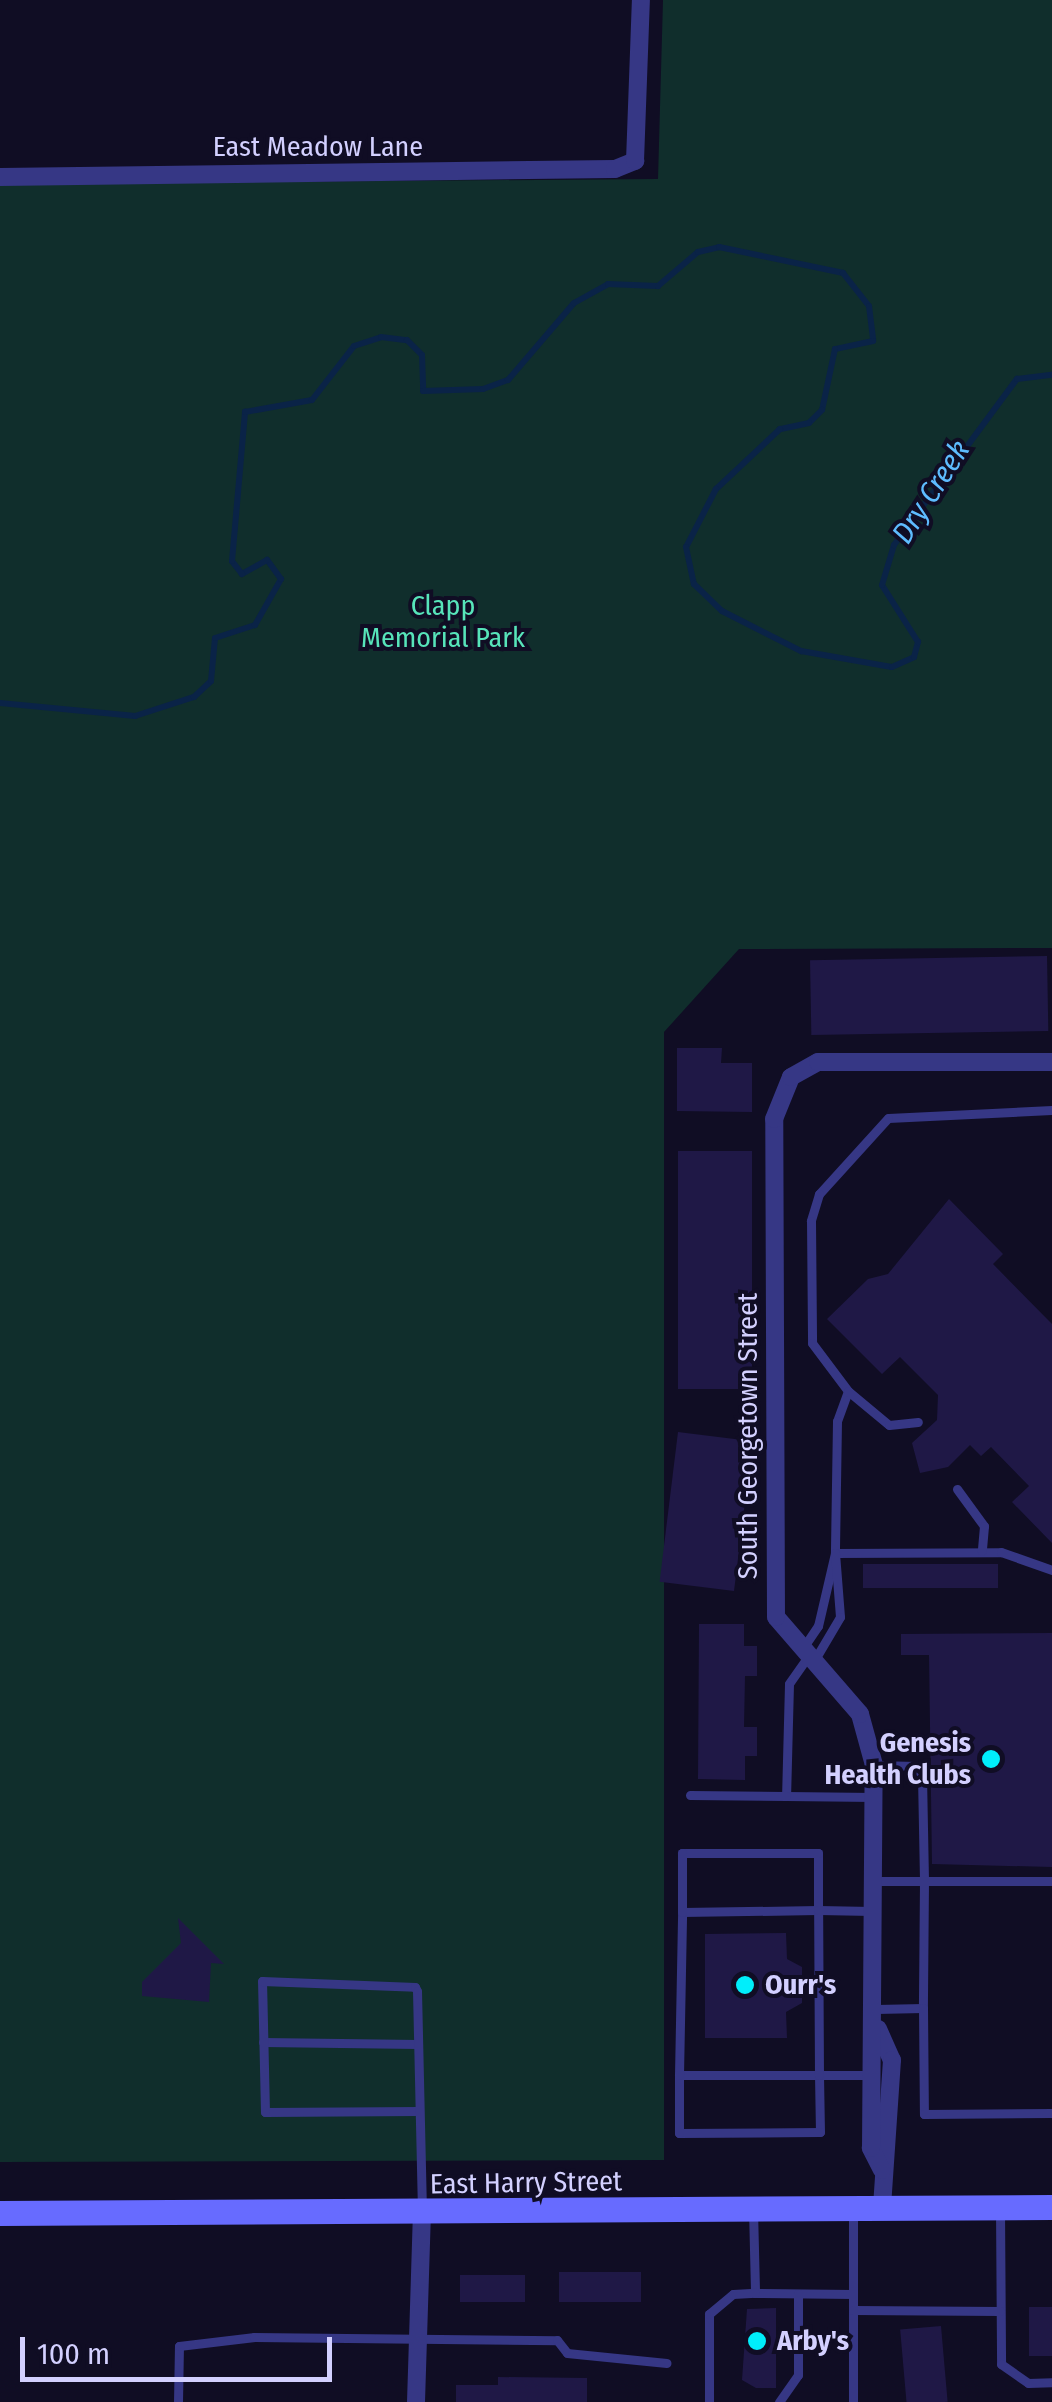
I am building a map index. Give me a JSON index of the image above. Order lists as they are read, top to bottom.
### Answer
{
  "streets": {
    "main road": ["East Harry Street"],
    "street": ["East Meadow Lane", "South Georgetown Street"]
  },
  "crossings": [
    ["South Georgetown Street", "East Harry Street"]
  ],
  "water": ["Dry Creek"],
  "parks": ["Clapp Memorial Park"],
  "places": ["Genesis Health Clubs", "Ourr's", "Arby's"],
  "scale_bar": "100 m"
}
